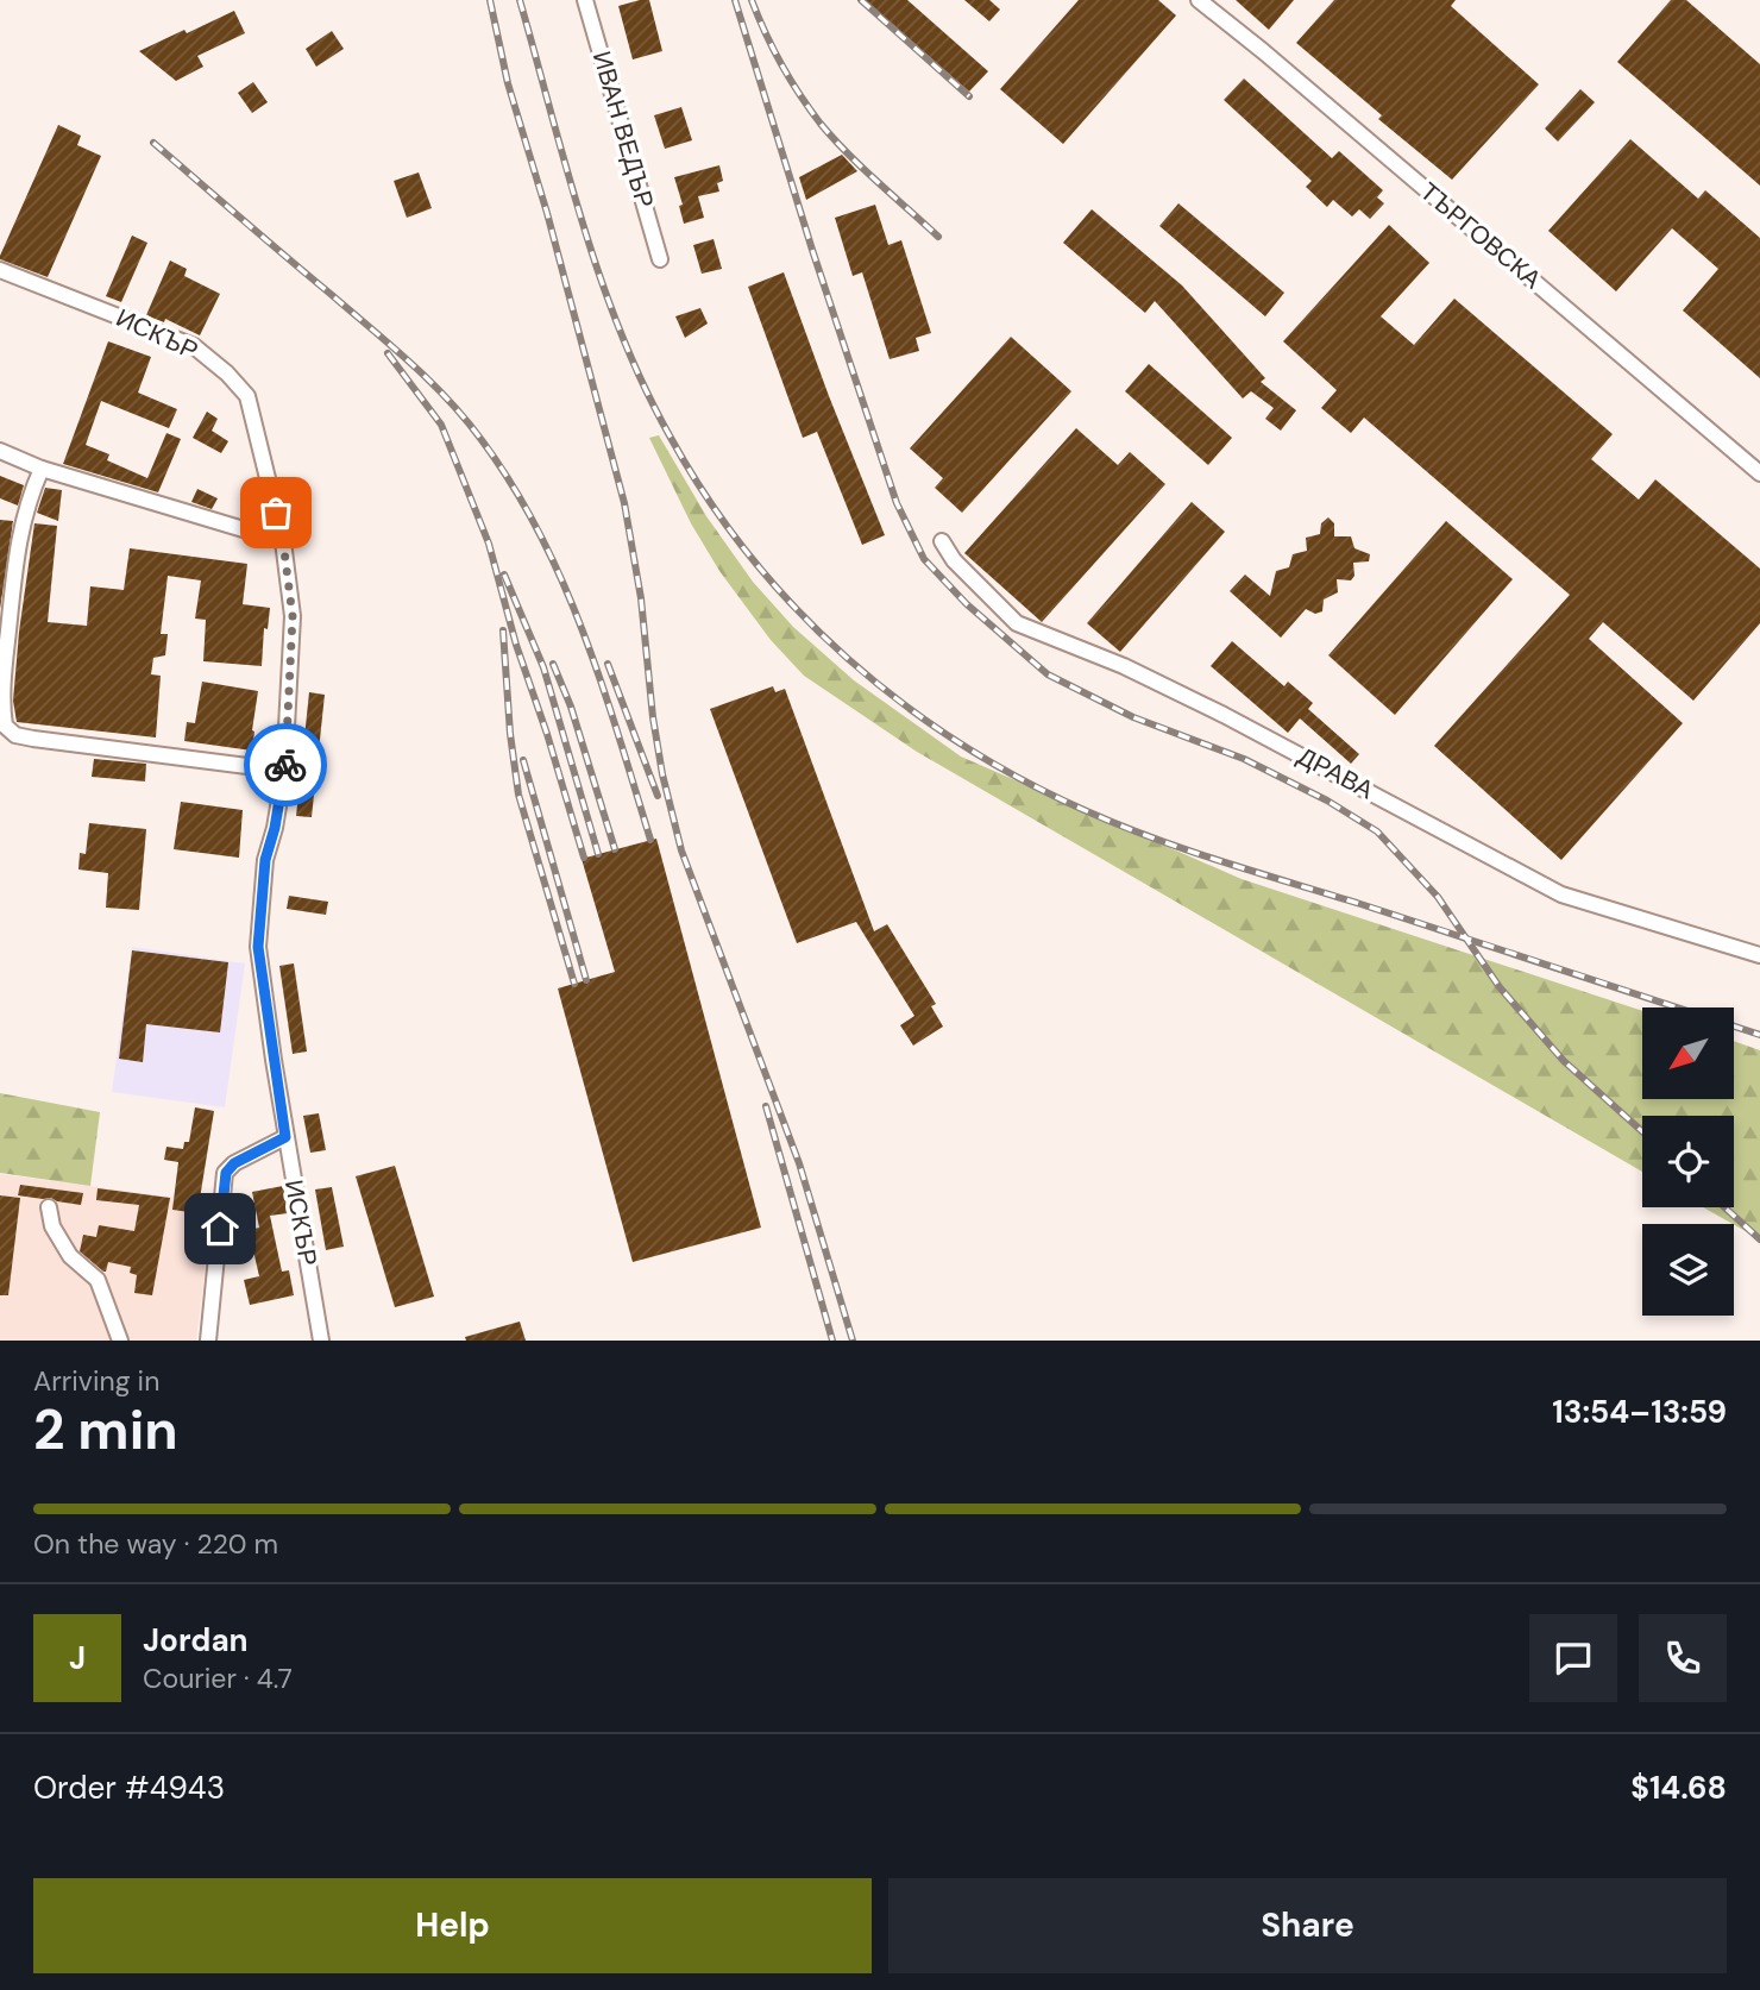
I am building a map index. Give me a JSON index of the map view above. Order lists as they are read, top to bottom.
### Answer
{
  "streets": {
    "street": [
      "ИВАН ВЕДЪР",
      "ТЪРГОВСКА",
      "ИСКЪР",
      "ДРАВА"
    ]
  },
  "north": "bottom left",
  "page": {
    "heading": ["2 min", "Arriving in", "13:54–13:59"],
    "panel": [
      "Jordan",
      "Courier · 4.7",
      "Order #4943",
      "$14.68"
    ],
    "bar": "On the way · 220 m",
    "round": "J",
    "buttons": ["Help", "Share"]
  }
}
